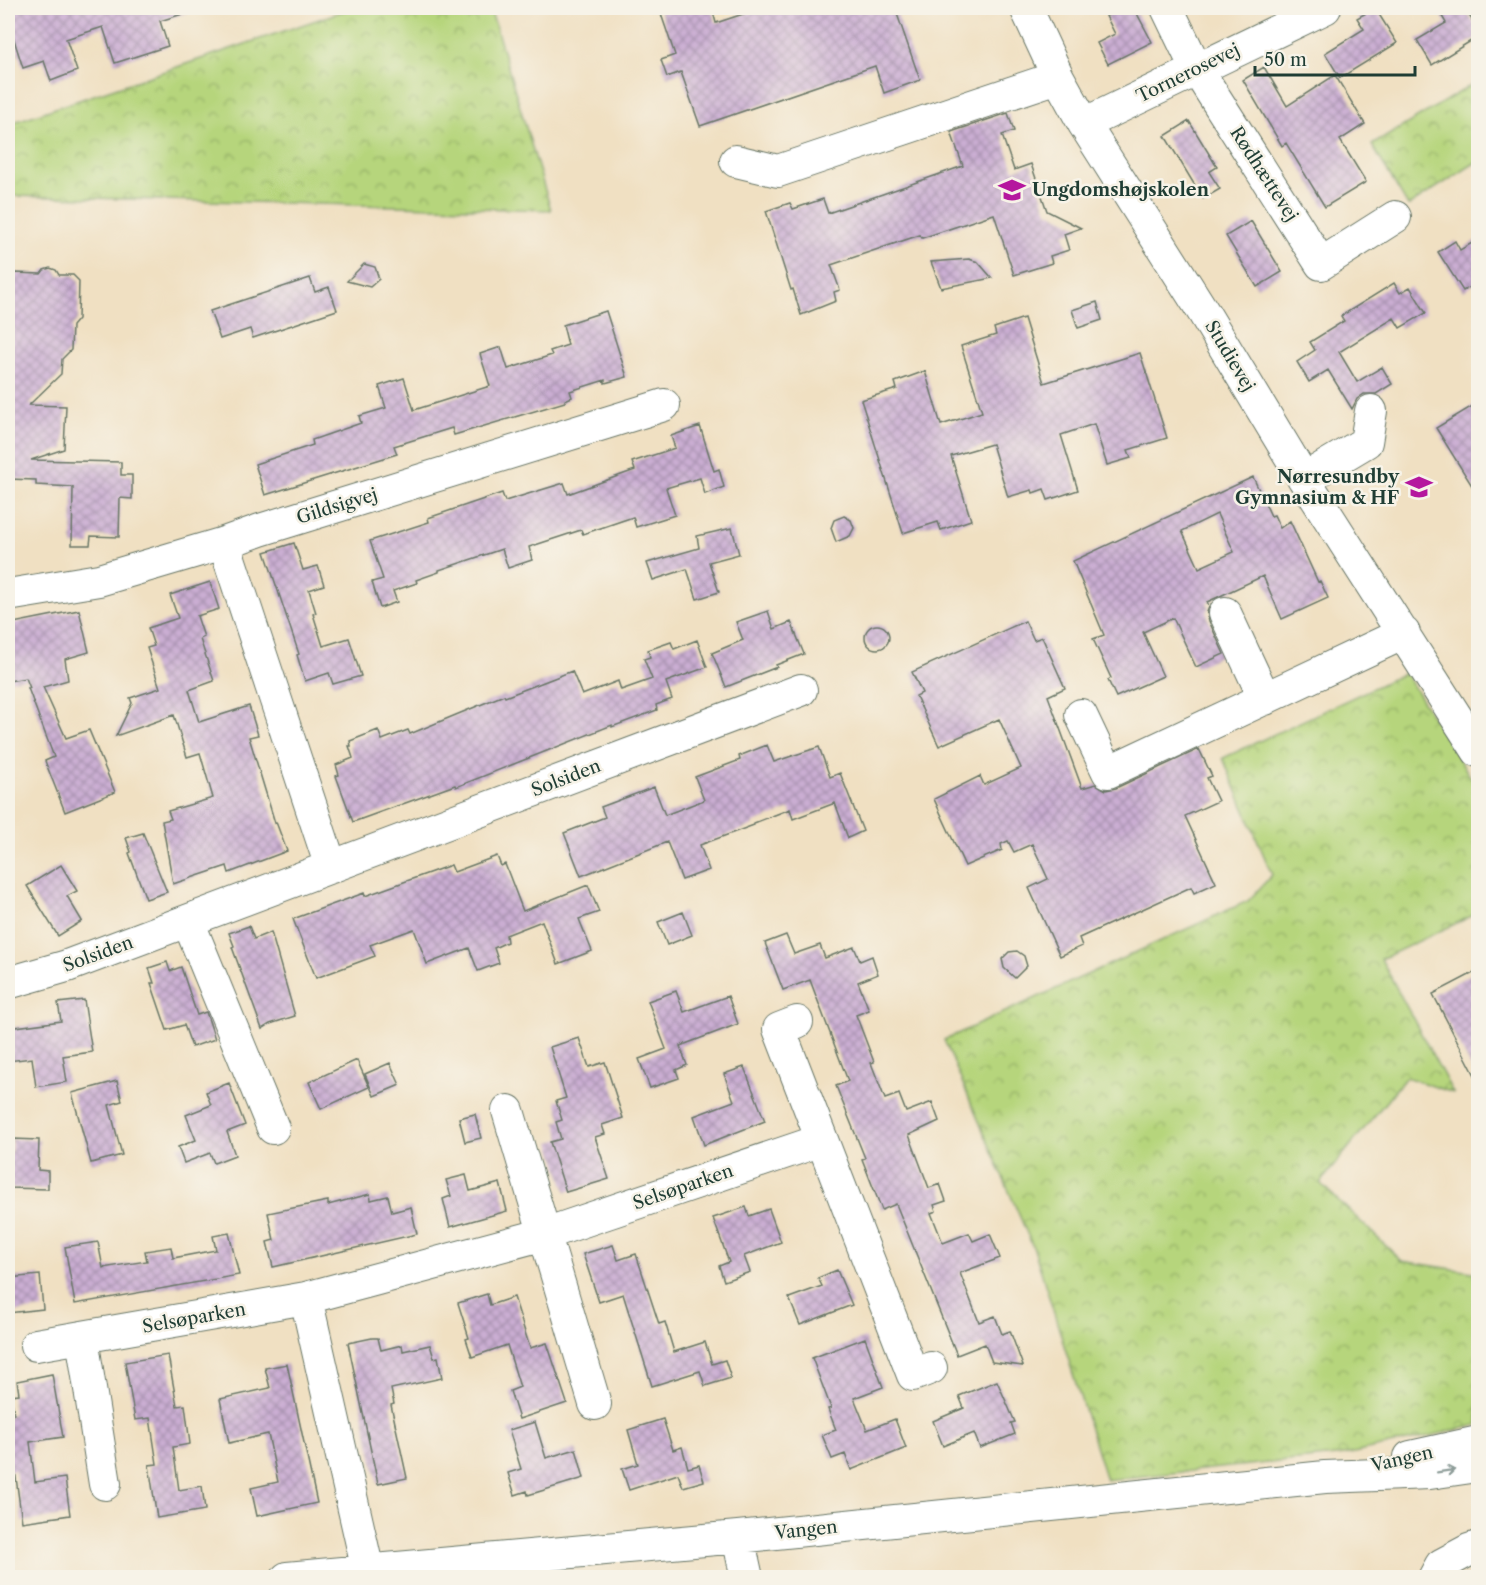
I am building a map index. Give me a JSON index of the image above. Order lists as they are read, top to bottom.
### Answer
{
  "streets": {
    "street": [
      "Tornerosevej",
      "Rødhættevej",
      "Studievej",
      "Gildsigvej",
      "Solsiden",
      "Selsøparken",
      "Vangen"
    ]
  },
  "crossings": [
    ["Tornerosevej", "Rødhættevej"],
    ["Tornerosevej", "Studievej"]
  ],
  "places": {
    "school or university": ["Ungdomshøjskolen", "Nørresundby Gymnasium & HF"]
  },
  "scale_bar": "50 m"
}
